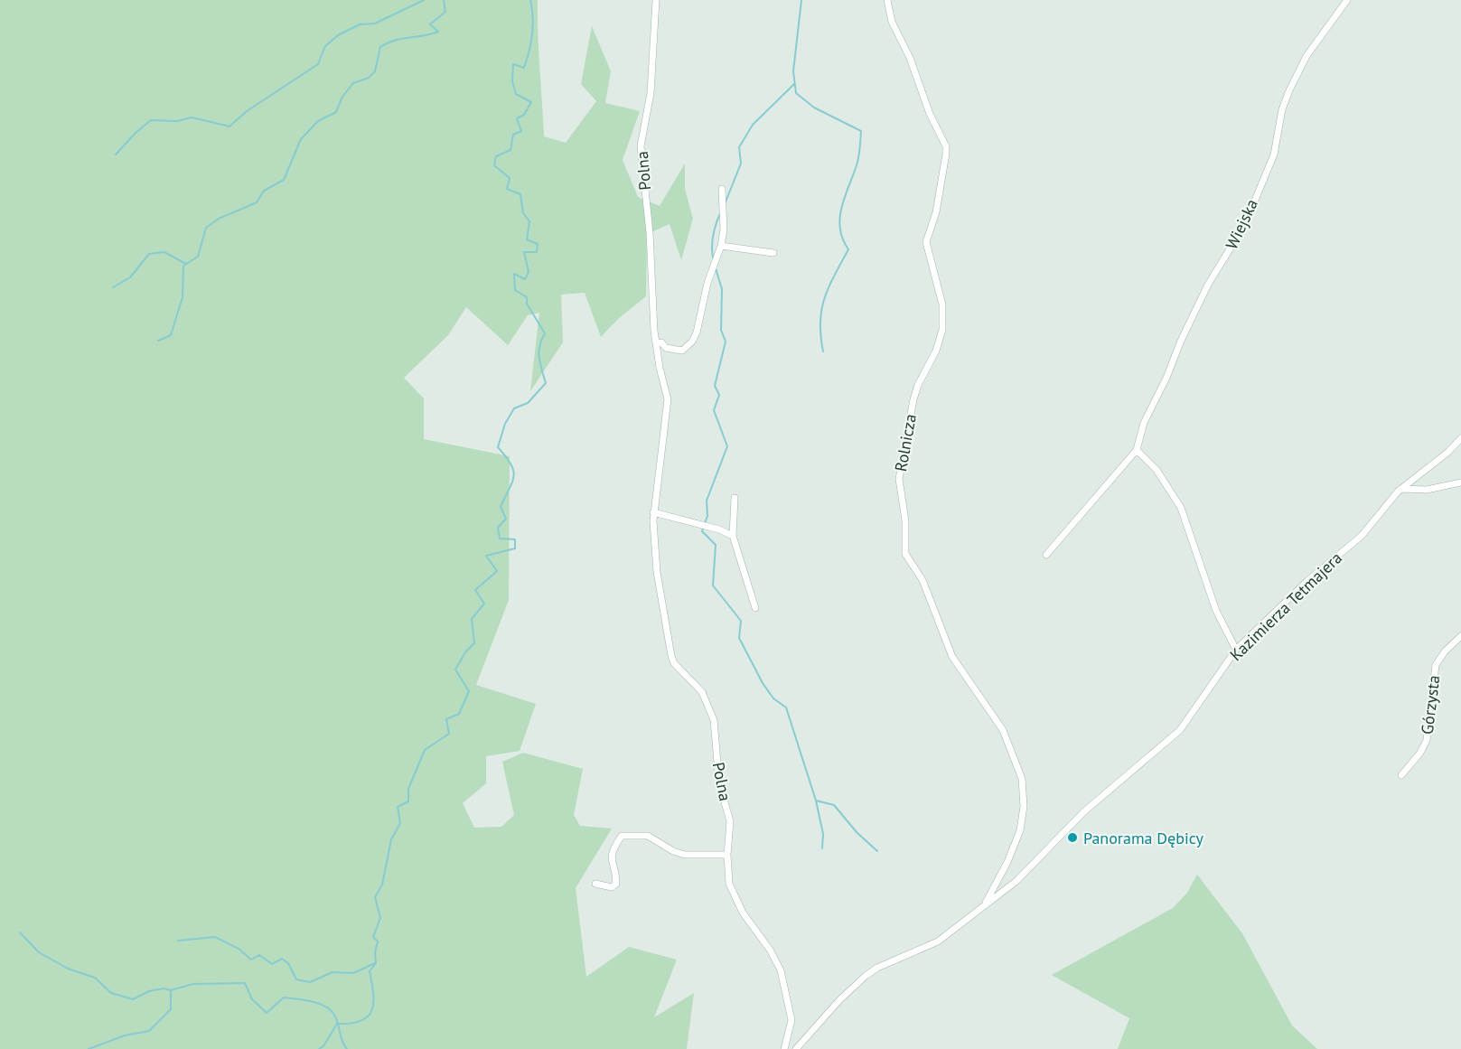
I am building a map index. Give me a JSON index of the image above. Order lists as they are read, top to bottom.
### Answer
{
  "streets": {
    "street": [
      "Polna",
      "Wiejska",
      "Rolnicza",
      "Kazimierza Tetmajera",
      "Górzysta"
    ]
  },
  "crossings": [
    ["Rolnicza", "Kazimierza Tetmajera"]
  ],
  "places": ["Panorama Dębicy"]
}
